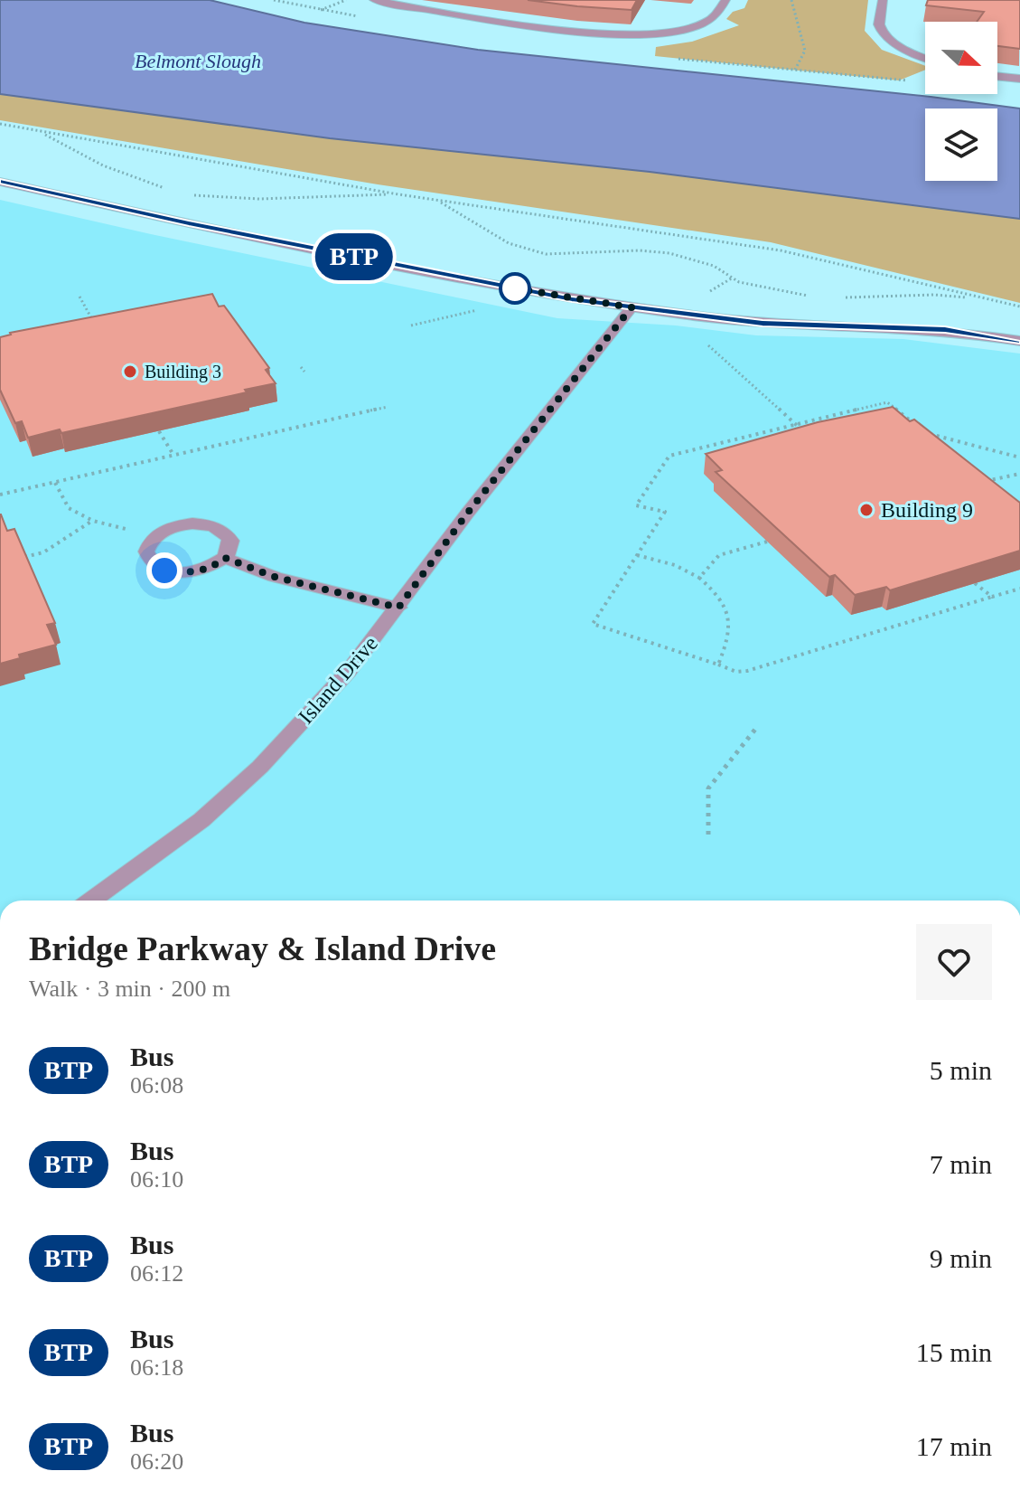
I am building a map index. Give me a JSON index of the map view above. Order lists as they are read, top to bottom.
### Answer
{
  "streets": {
    "street": ["Island Drive"]
  },
  "water": ["Belmont Slough"],
  "places": ["Building 3", "Building 9"],
  "lines": ["bus line BTP"],
  "north": "right",
  "page": {
    "on_map": "BTP",
    "heading": ["Bridge Parkway & Island Drive", "Walk · 3 min · 200 m"],
    "list": [
      {
        "mark": "BTP",
        "name": "Bus",
        "note": "06:08",
        "value": "5 min"
      },
      {
        "mark": "BTP",
        "name": "Bus",
        "note": "06:10",
        "value": "7 min"
      },
      {
        "mark": "BTP",
        "name": "Bus",
        "note": "06:12",
        "value": "9 min"
      },
      {
        "mark": "BTP",
        "name": "Bus",
        "note": "06:18",
        "value": "15 min"
      },
      {
        "mark": "BTP",
        "name": "Bus",
        "note": "06:20",
        "value": "17 min"
      }
    ]
  }
}
